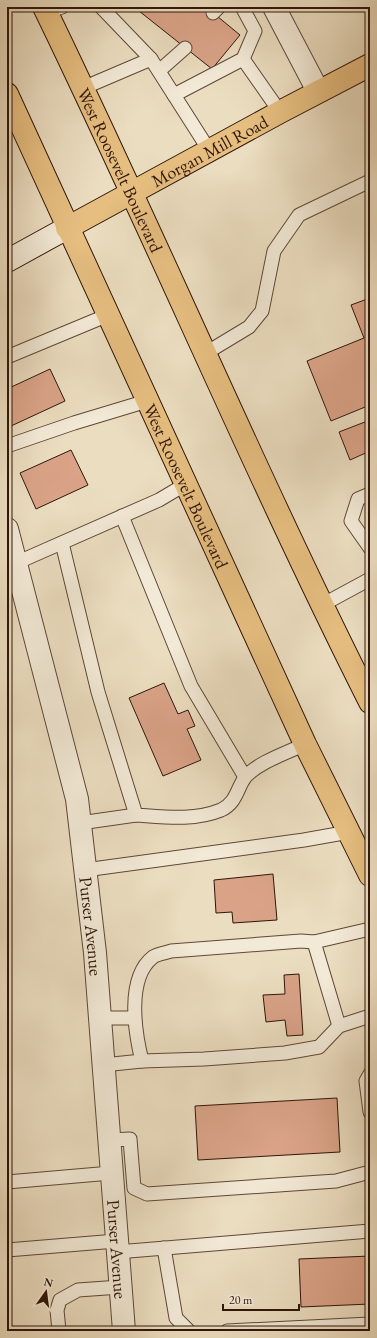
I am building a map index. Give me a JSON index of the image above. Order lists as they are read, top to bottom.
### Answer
{
  "streets": {
    "main road": ["Morgan Mill Road", "West Roosevelt Boulevard"],
    "street": ["Purser Avenue"]
  },
  "crossings": [
    ["Morgan Mill Road", "West Roosevelt Boulevard"]
  ],
  "scale_bar": "20 m",
  "north": "top"
}
